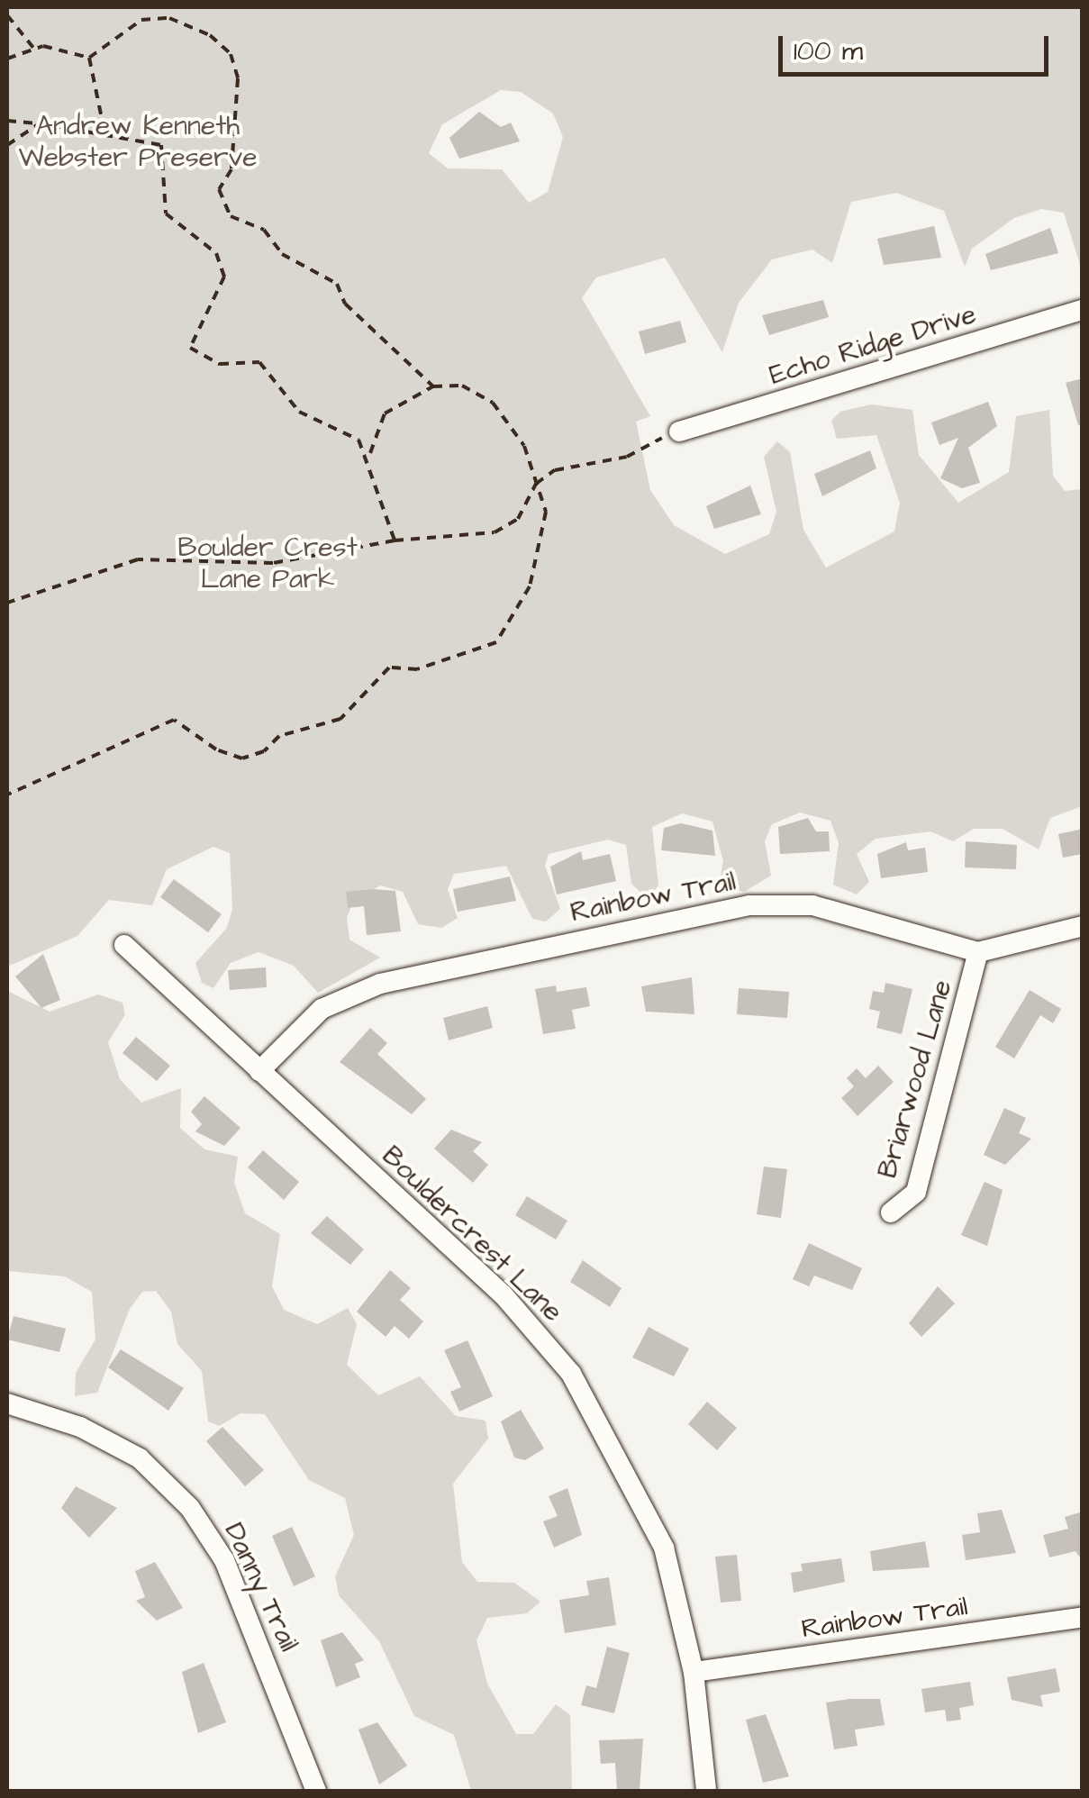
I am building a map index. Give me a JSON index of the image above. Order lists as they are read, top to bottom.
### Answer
{
  "streets": {
    "street": [
      "Echo Ridge Drive",
      "Rainbow Trail",
      "Briarwood Lane",
      "Bouldercrest Lane",
      "Danny Trail"
    ]
  },
  "crossings": [
    ["Rainbow Trail", "Briarwood Lane"],
    ["Rainbow Trail", "Bouldercrest Lane"]
  ],
  "parks": ["Andrew Kenneth Webster Preserve", "Boulder Crest Lane Park"],
  "scale_bar": "100 m"
}
